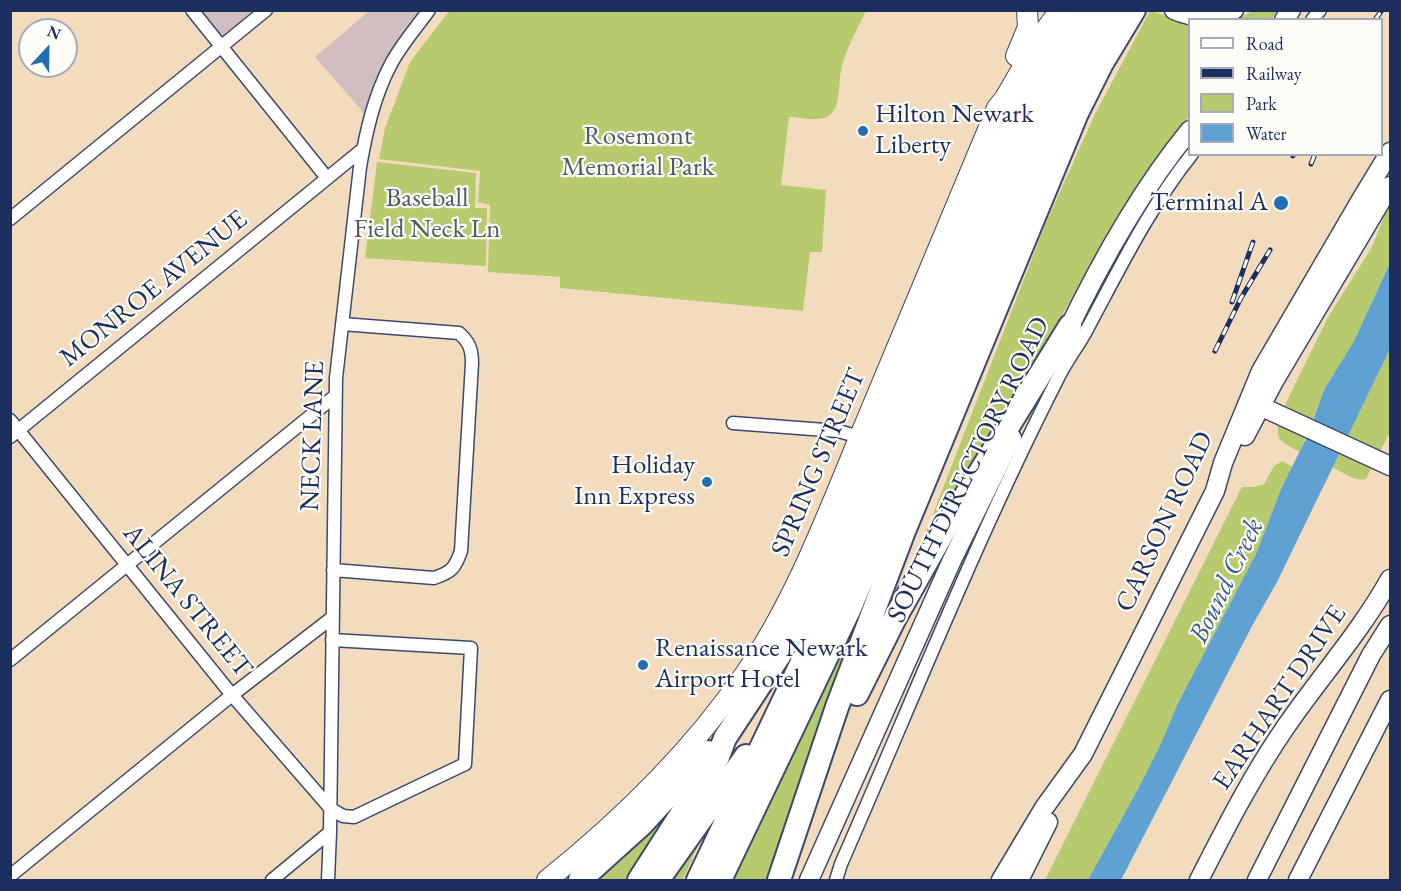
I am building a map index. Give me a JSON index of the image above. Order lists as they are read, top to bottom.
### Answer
{
  "streets": {
    "main road": ["SPRING STREET"],
    "street": [
      "MONROE AVENUE",
      "NECK LANE",
      "SOUTH DIRECTORY ROAD",
      "CARSON ROAD",
      "ALINA STREET",
      "EARHART DRIVE"
    ]
  },
  "crossings": [
    ["MONROE AVENUE", "NECK LANE"],
    ["MONROE AVENUE", "ALINA STREET"],
    ["NECK LANE", "ALINA STREET"]
  ],
  "water": ["Bound Creek"],
  "parks": ["Rosemont Memorial Park", "Baseball Field Neck Ln"],
  "places": [
    "Hilton Newark Liberty",
    "Terminal A",
    "Holiday Inn Express",
    "Renaissance Newark Airport Hotel"
  ],
  "legend": [
    "Road",
    "Railway",
    "Park",
    "Water"
  ],
  "north": "top"
}
